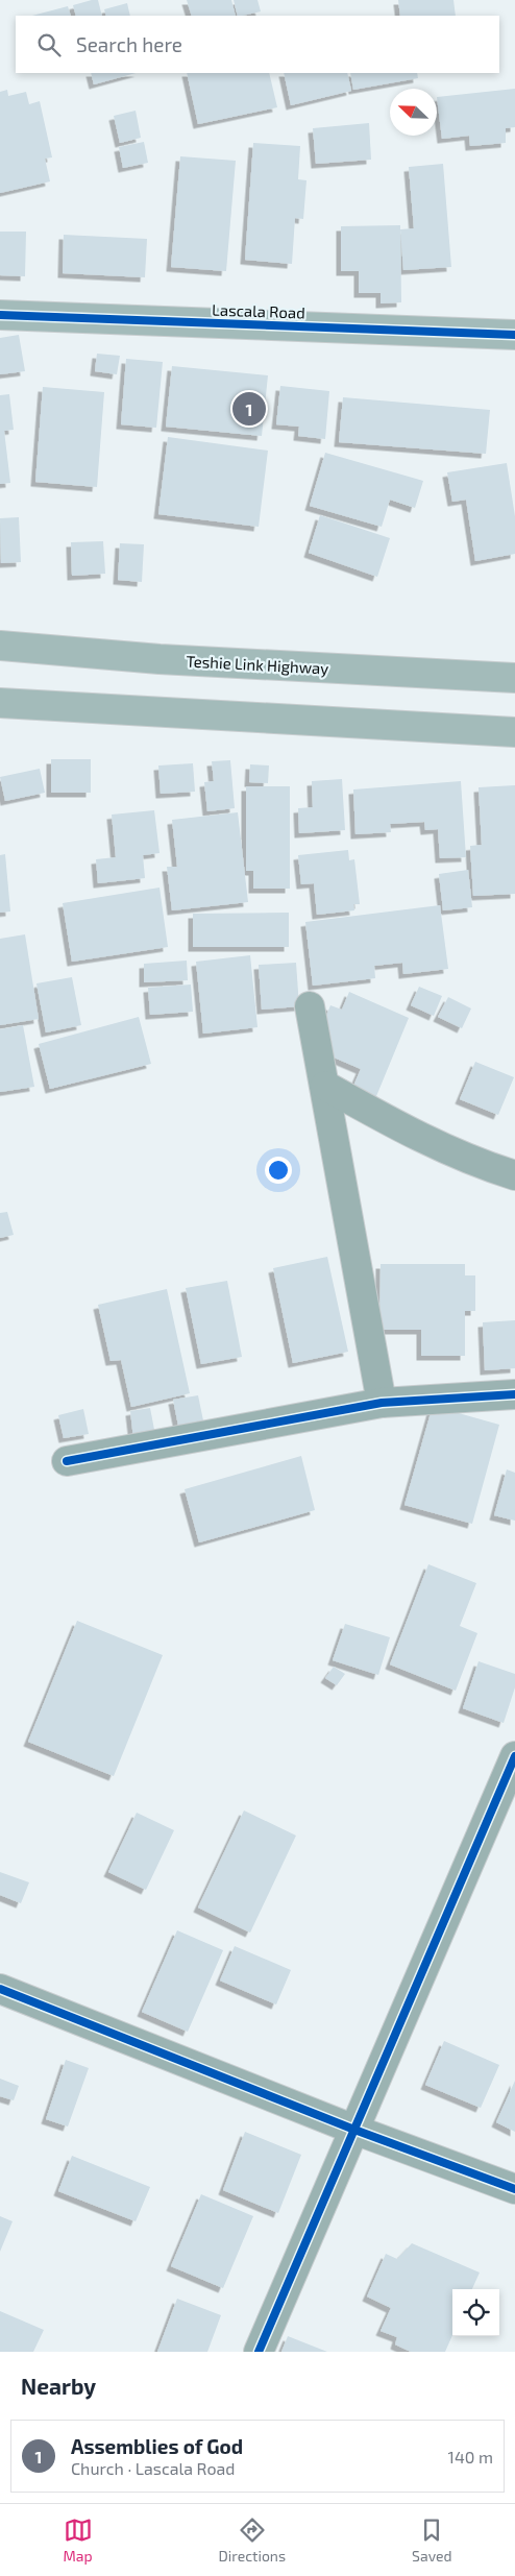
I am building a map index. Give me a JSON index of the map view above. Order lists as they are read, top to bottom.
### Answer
{
  "streets": {
    "main road": ["Lascala Road", "Teshie Link Highway"]
  },
  "north": "top left",
  "page": {
    "search": "Search here",
    "pins": "1",
    "heading": "Nearby",
    "list": [
      {
        "mark": "1",
        "name": "Assemblies of God",
        "note": "Church · Lascala Road",
        "value": "140 m"
      }
    ],
    "nav": ["Map", "Directions", "Saved"]
  }
}
